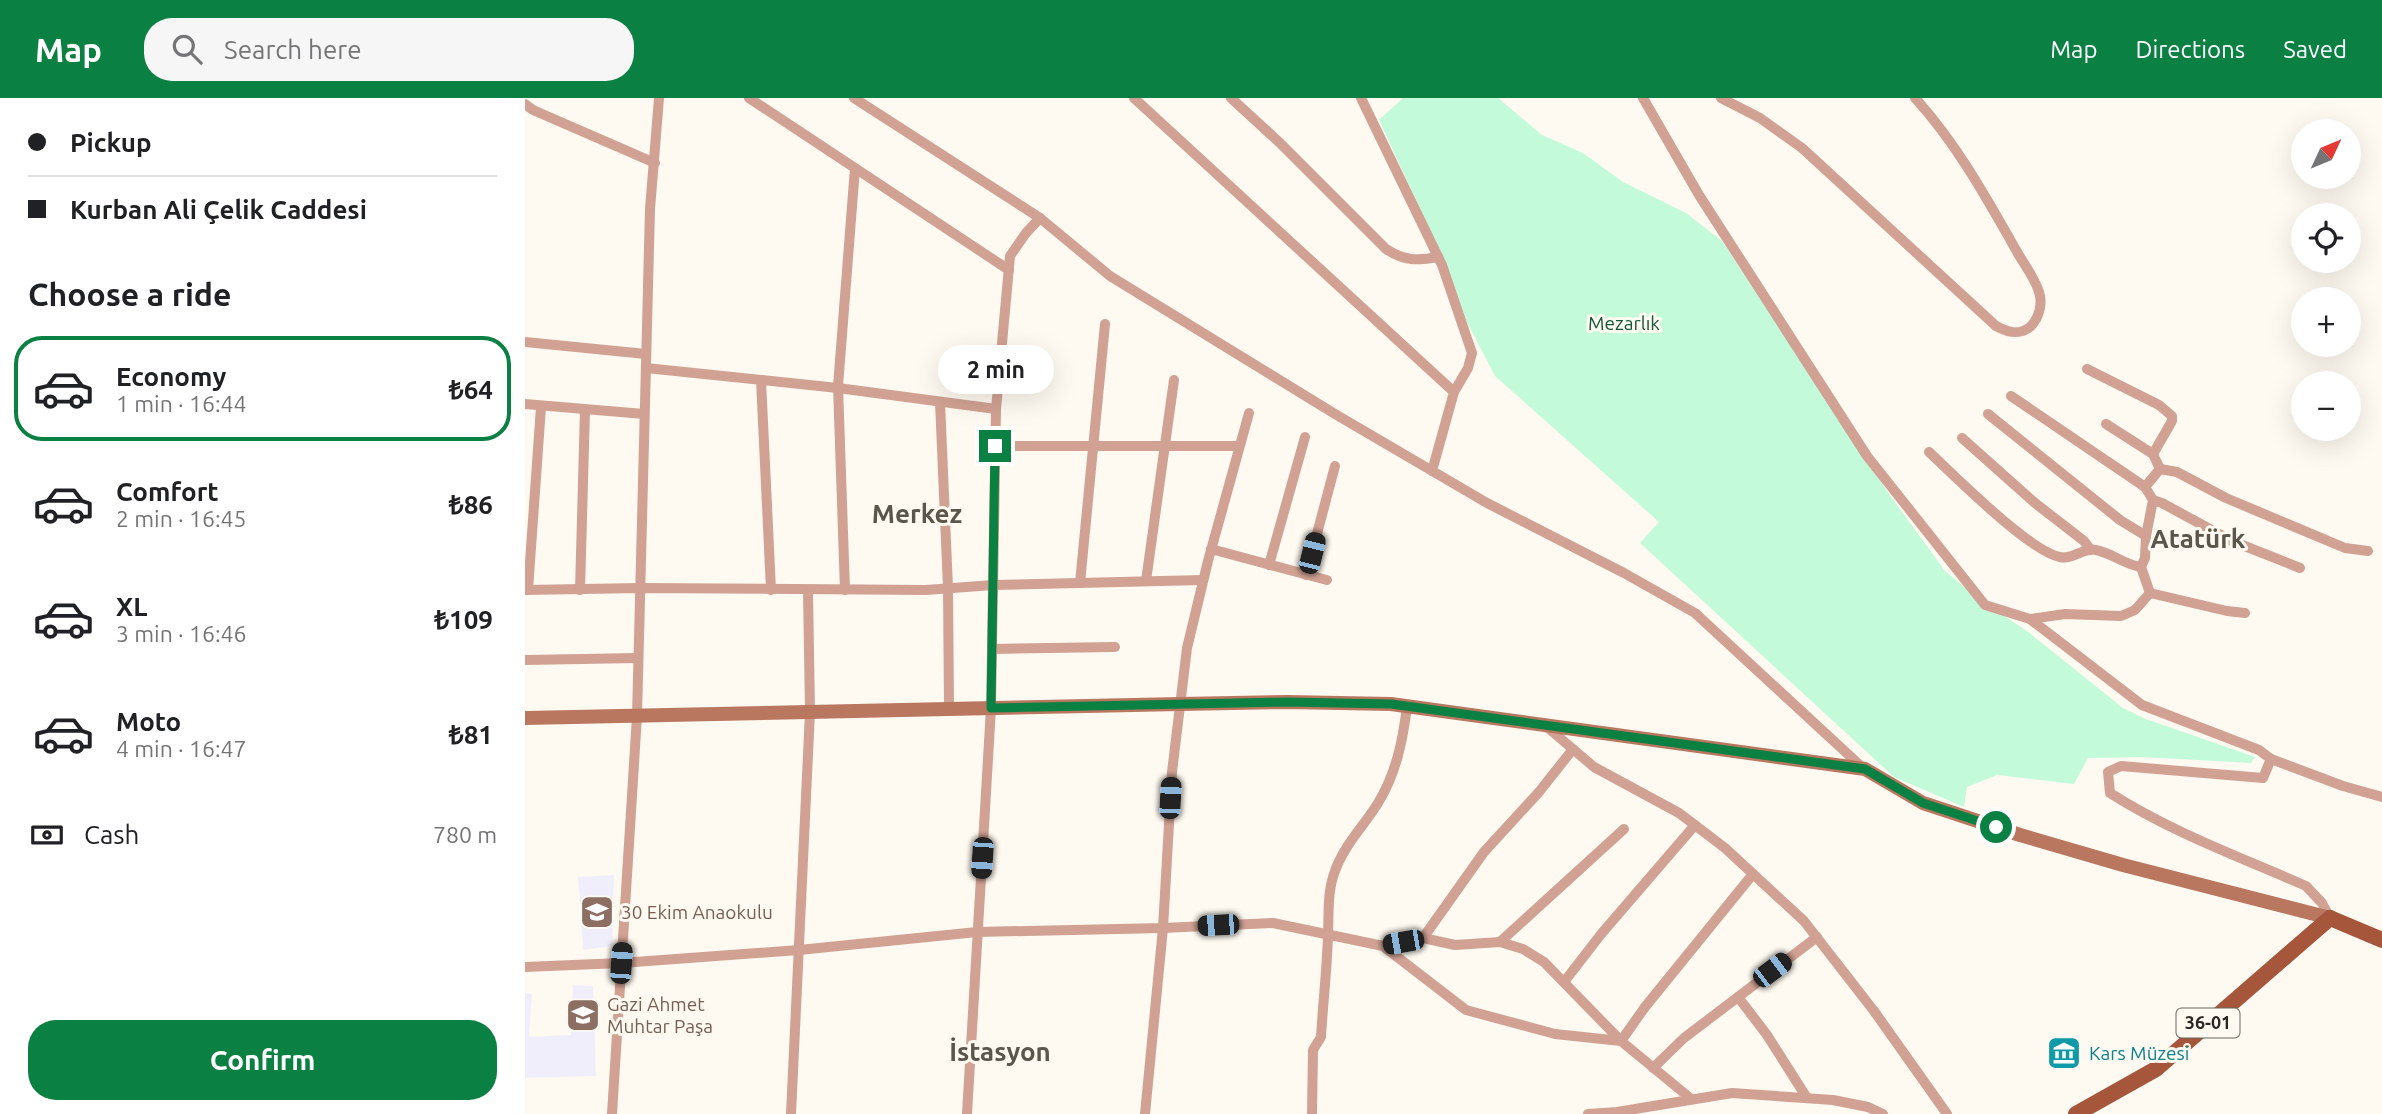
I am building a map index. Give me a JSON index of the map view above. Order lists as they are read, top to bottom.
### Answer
{
  "streets": {
    "main road": ["36-01"]
  },
  "districts": ["Merkez", "Atatürk", "İstasyon"],
  "parks": ["Mezarlık"],
  "places": {
    "school or university": ["30 Ekim Anaokulu", "Gazi Ahmet Muhtar Paşa"],
    "museum": ["Kars Müzesi̇"]
  },
  "north": "top right",
  "page": {
    "header": "Map",
    "search": "Search here",
    "nav": ["Map", "Directions", "Saved"],
    "banner": ["Pickup", "Kurban Ali Çelik Caddesi"],
    "map_buttons": ["+", "−"],
    "heading": "Choose a ride",
    "list": [
      {
        "name": "Economy",
        "note": "1 min · 16:44",
        "value": "₺64"
      },
      {
        "name": "Comfort",
        "note": "2 min · 16:45",
        "value": "₺86"
      },
      {
        "name": "XL",
        "note": "3 min · 16:46",
        "value": "₺109"
      },
      {
        "name": "Moto",
        "note": "4 min · 16:47",
        "value": "₺81"
      }
    ],
    "bubble": "2 min",
    "pay": ["Cash", "780 m"],
    "buttons": "Confirm"
  }
}
